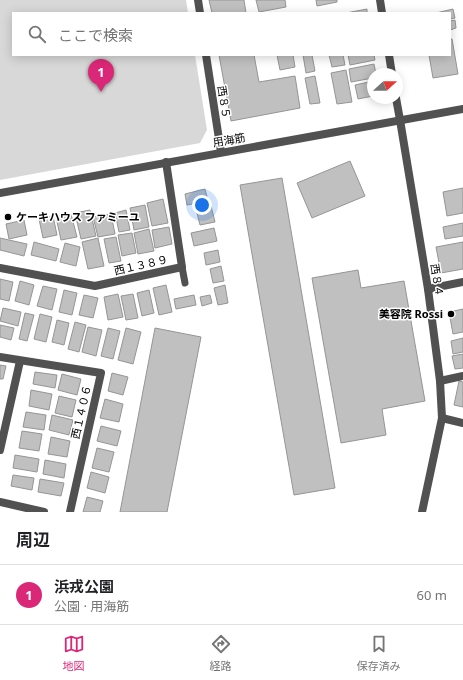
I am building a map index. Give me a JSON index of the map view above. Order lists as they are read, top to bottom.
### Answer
{
  "streets": {
    "street": [
      "西８５",
      "用海筋",
      "西１３８９",
      "西８４",
      "西１４０６"
    ]
  },
  "crossings": [
    ["西８５", "用海筋"],
    ["用海筋", "西１３８９"],
    ["用海筋", "西８４"]
  ],
  "places": ["ケーキハウス ファミーユ", "美容院 Rossi"],
  "north": "right",
  "page": {
    "search": "ここで検索",
    "pins": "1",
    "heading": "周辺",
    "list": [
      {
        "mark": "1",
        "name": "浜戎公園",
        "note": "公園 · 用海筋",
        "value": "60 m"
      }
    ],
    "nav": ["地図", "経路", "保存済み"]
  }
}
